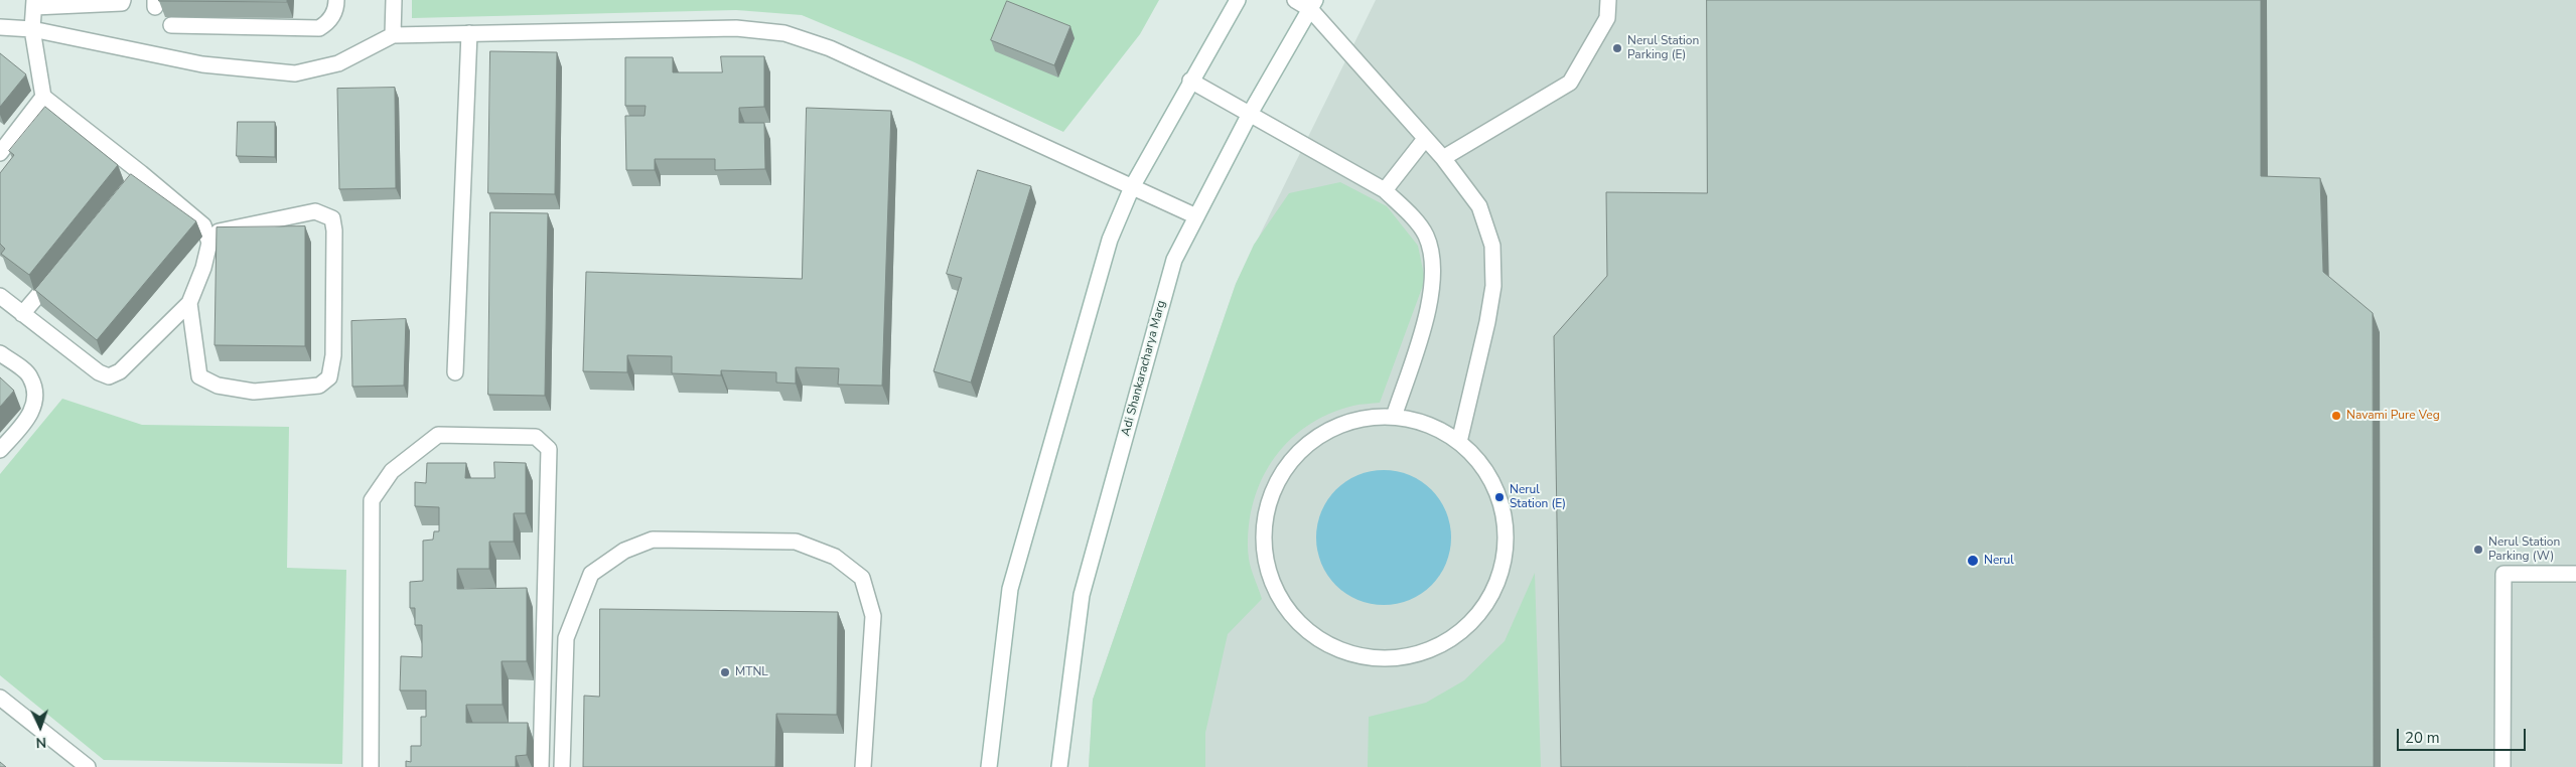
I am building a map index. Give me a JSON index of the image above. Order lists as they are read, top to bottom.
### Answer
{
  "streets": {
    "street": ["Adi Shankaracharya Marg"]
  },
  "places": [
    "Nerul Station Parking (E)",
    "Navami Pure Veg",
    "Nerul Station (E)",
    "Nerul Station Parking (W)",
    "Nerul",
    "MTNL"
  ],
  "scale_bar": "20 m",
  "north": "bottom"
}
